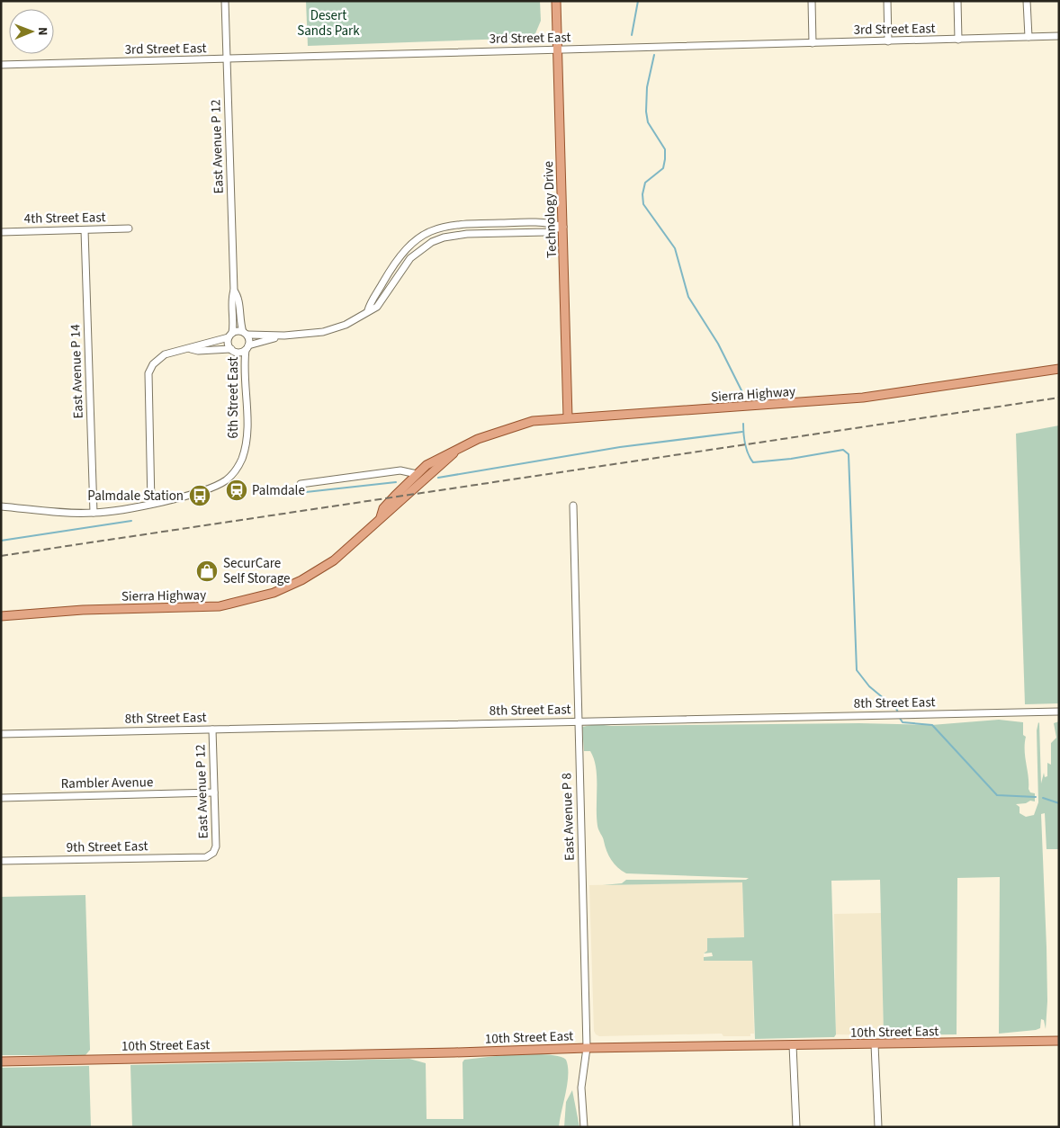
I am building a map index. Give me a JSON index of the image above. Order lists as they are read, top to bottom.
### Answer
{
  "streets": {
    "main road": ["Technology Drive", "Sierra Highway", "10th Street East"],
    "street": [
      "3rd Street East",
      "East Avenue P 12",
      "4th Street East",
      "East Avenue P 14",
      "6th Street East",
      "8th Street East",
      "Rambler Avenue",
      "East Avenue P 8",
      "9th Street East"
    ]
  },
  "crossings": [
    ["3rd Street East", "East Avenue P 12"],
    ["3rd Street East", "Technology Drive"],
    ["East Avenue P 12", "6th Street East"],
    ["East Avenue P 12", "8th Street East"],
    ["East Avenue P 12", "Rambler Avenue"],
    ["East Avenue P 12", "9th Street East"],
    ["Technology Drive", "Sierra Highway"],
    ["4th Street East", "East Avenue P 14"],
    ["East Avenue P 14", "6th Street East"],
    ["8th Street East", "East Avenue P 8"],
    ["East Avenue P 8", "10th Street East"]
  ],
  "parks": ["Desert Sands Park"],
  "places": {
    "station": ["Palmdale"],
    "bus stop": ["Palmdale Station"],
    "shop": ["SecurCare Self Storage"]
  },
  "north": "right"
}
